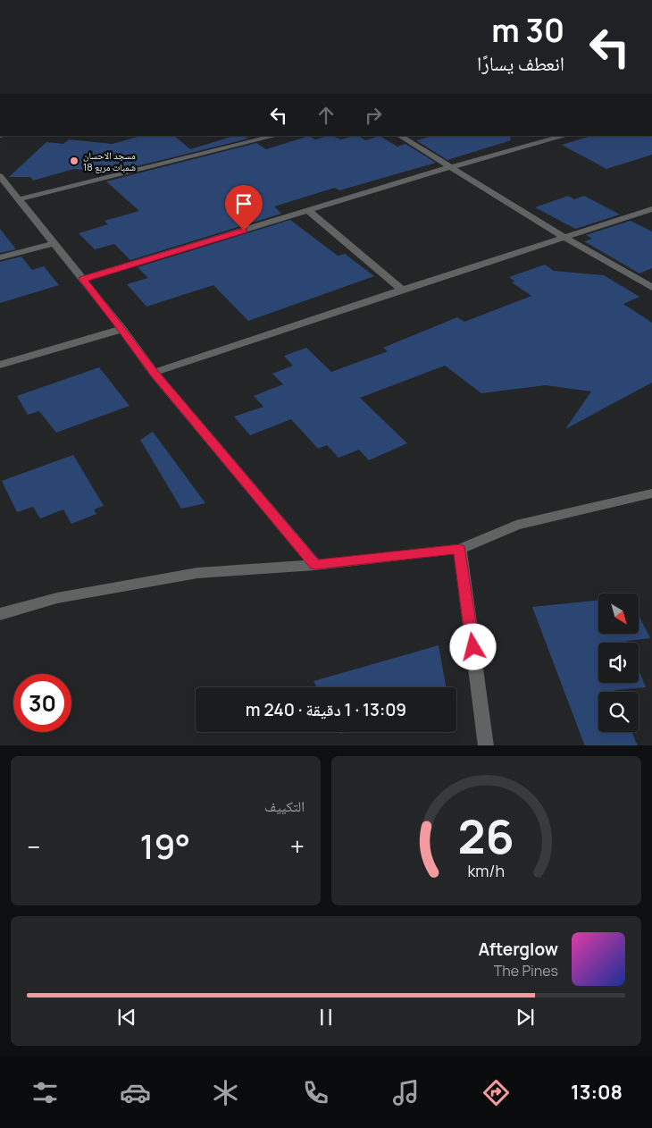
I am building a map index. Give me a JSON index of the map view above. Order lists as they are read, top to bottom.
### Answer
{
  "places": ["مسجد الاحسان شمبات مربع 18"],
  "north": "bottom right",
  "page": {
    "turn": ["30 m", "انعطف يسارًا"],
    "limit": "30",
    "trip": "13:09 · 1 دقيقة · 240 m",
    "tile": "التكييف",
    "heat": ["−", "19°", "+"],
    "song": ["Afterglow", "The Pines"],
    "tabs": "13:08",
    "gauge": ["26", "km/h"]
  }
}
